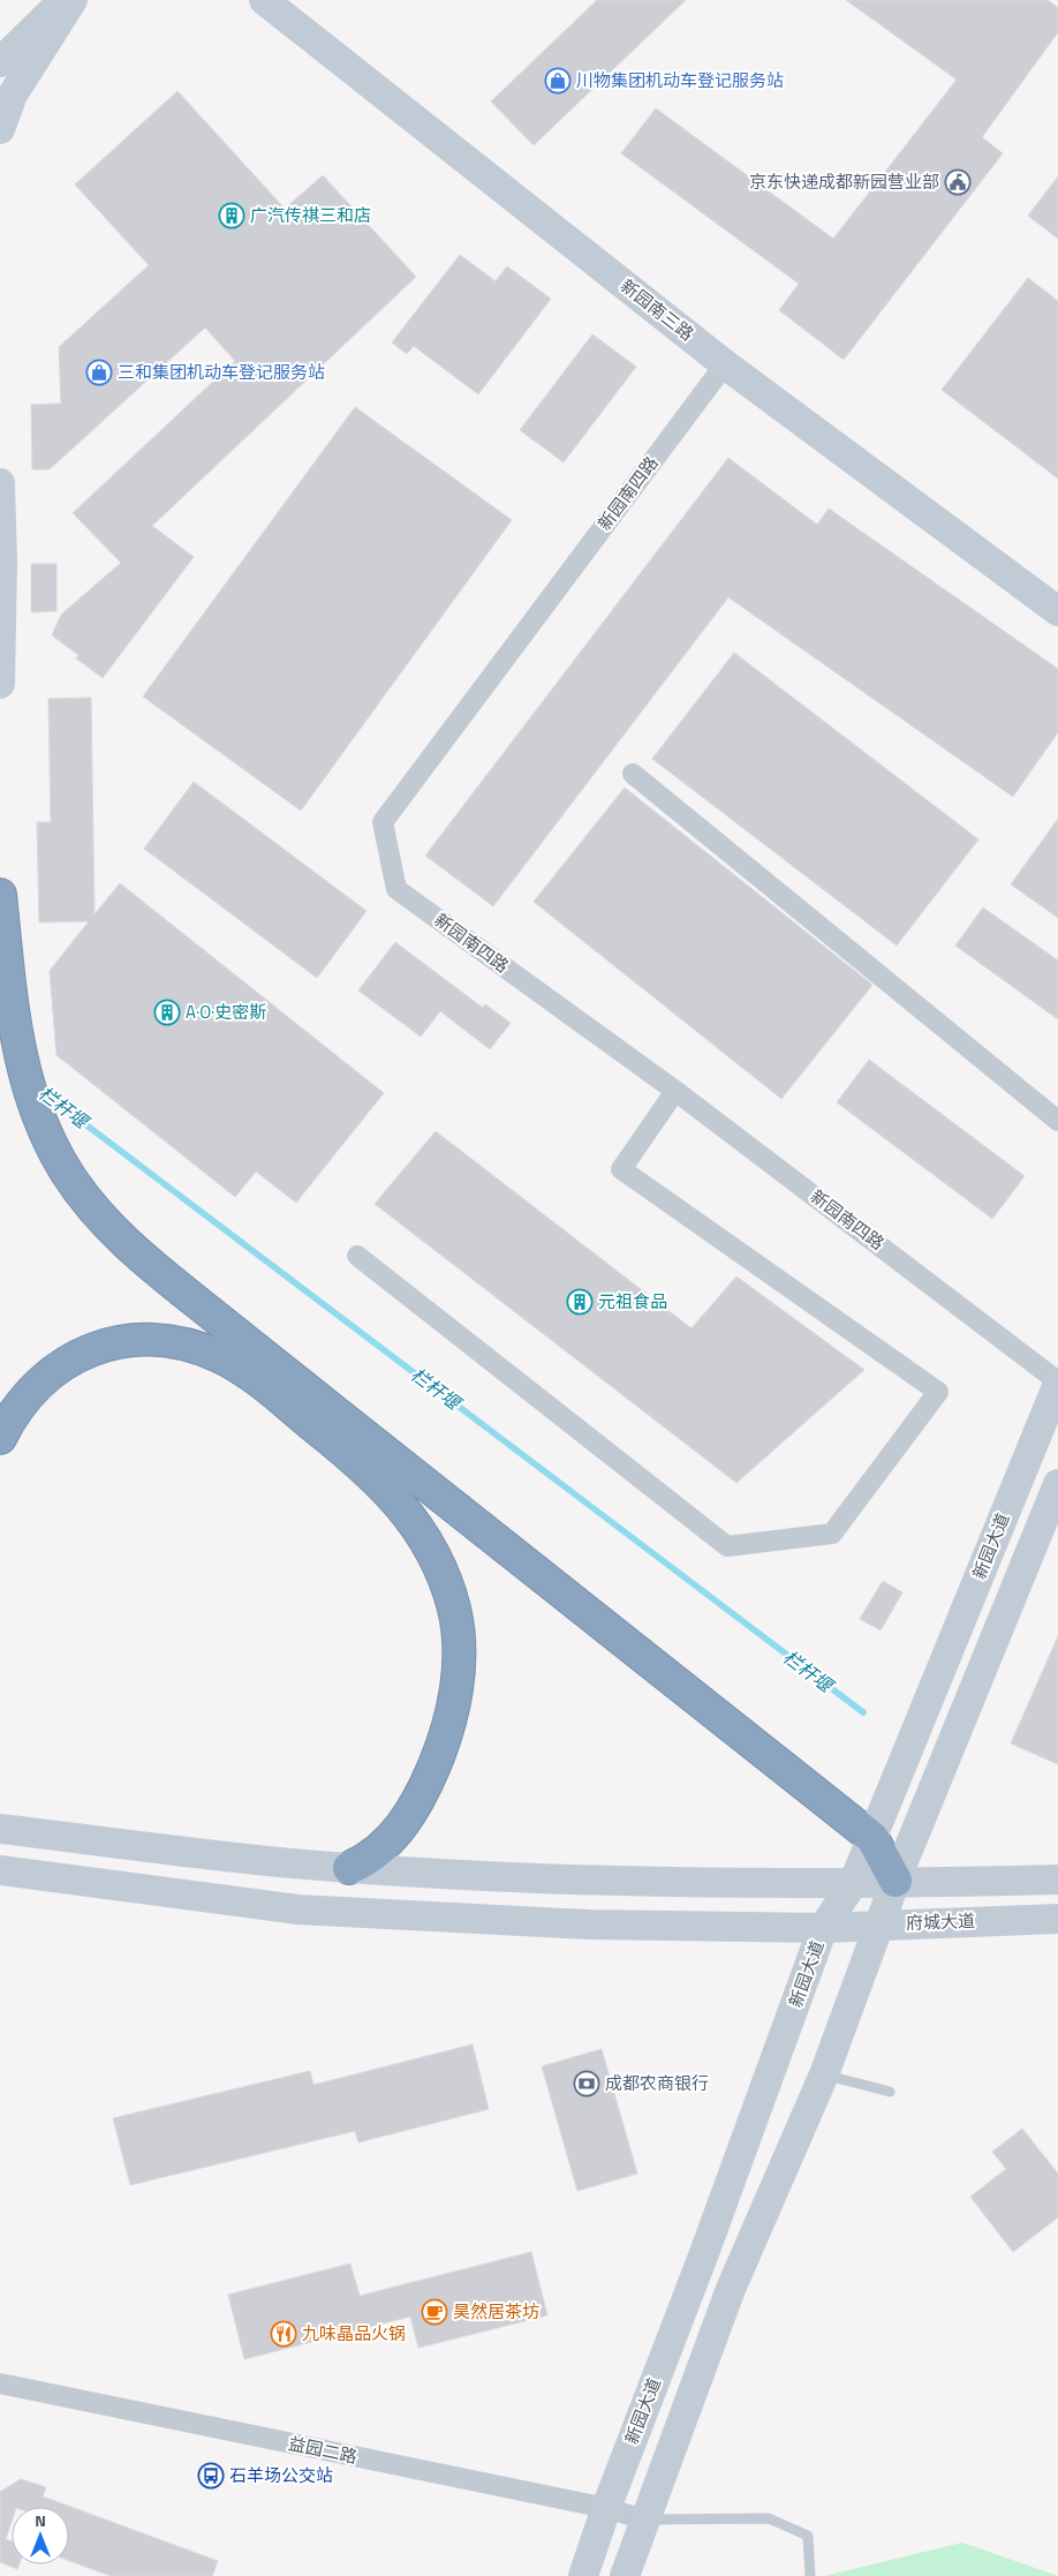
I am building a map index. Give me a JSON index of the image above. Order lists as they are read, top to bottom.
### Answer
{
  "streets": {
    "street": [
      "新园南三路",
      "新园南四路",
      "新园大道",
      "府城大道",
      "益园二路"
    ]
  },
  "crossings": [
    ["新园南三路", "新园南四路"],
    ["新园南四路", "新园大道"],
    ["新园大道", "府城大道"],
    ["新园大道", "益园二路"]
  ],
  "water": ["栏杆堰"],
  "places": {
    "shop": ["川物集团机动车登记服务站", "三和集团机动车登记服务站"],
    "public building": ["京东快递成都新园营业部"],
    "building": ["广汽传祺三和店", "A·O·史密斯", "元祖食品"],
    "bank": ["成都农商银行"],
    "cafe": ["昊然居茶坊"],
    "restaurant": ["九味晶品火锅"],
    "bus stop": ["石羊场公交站"]
  },
  "north": "top"
}
